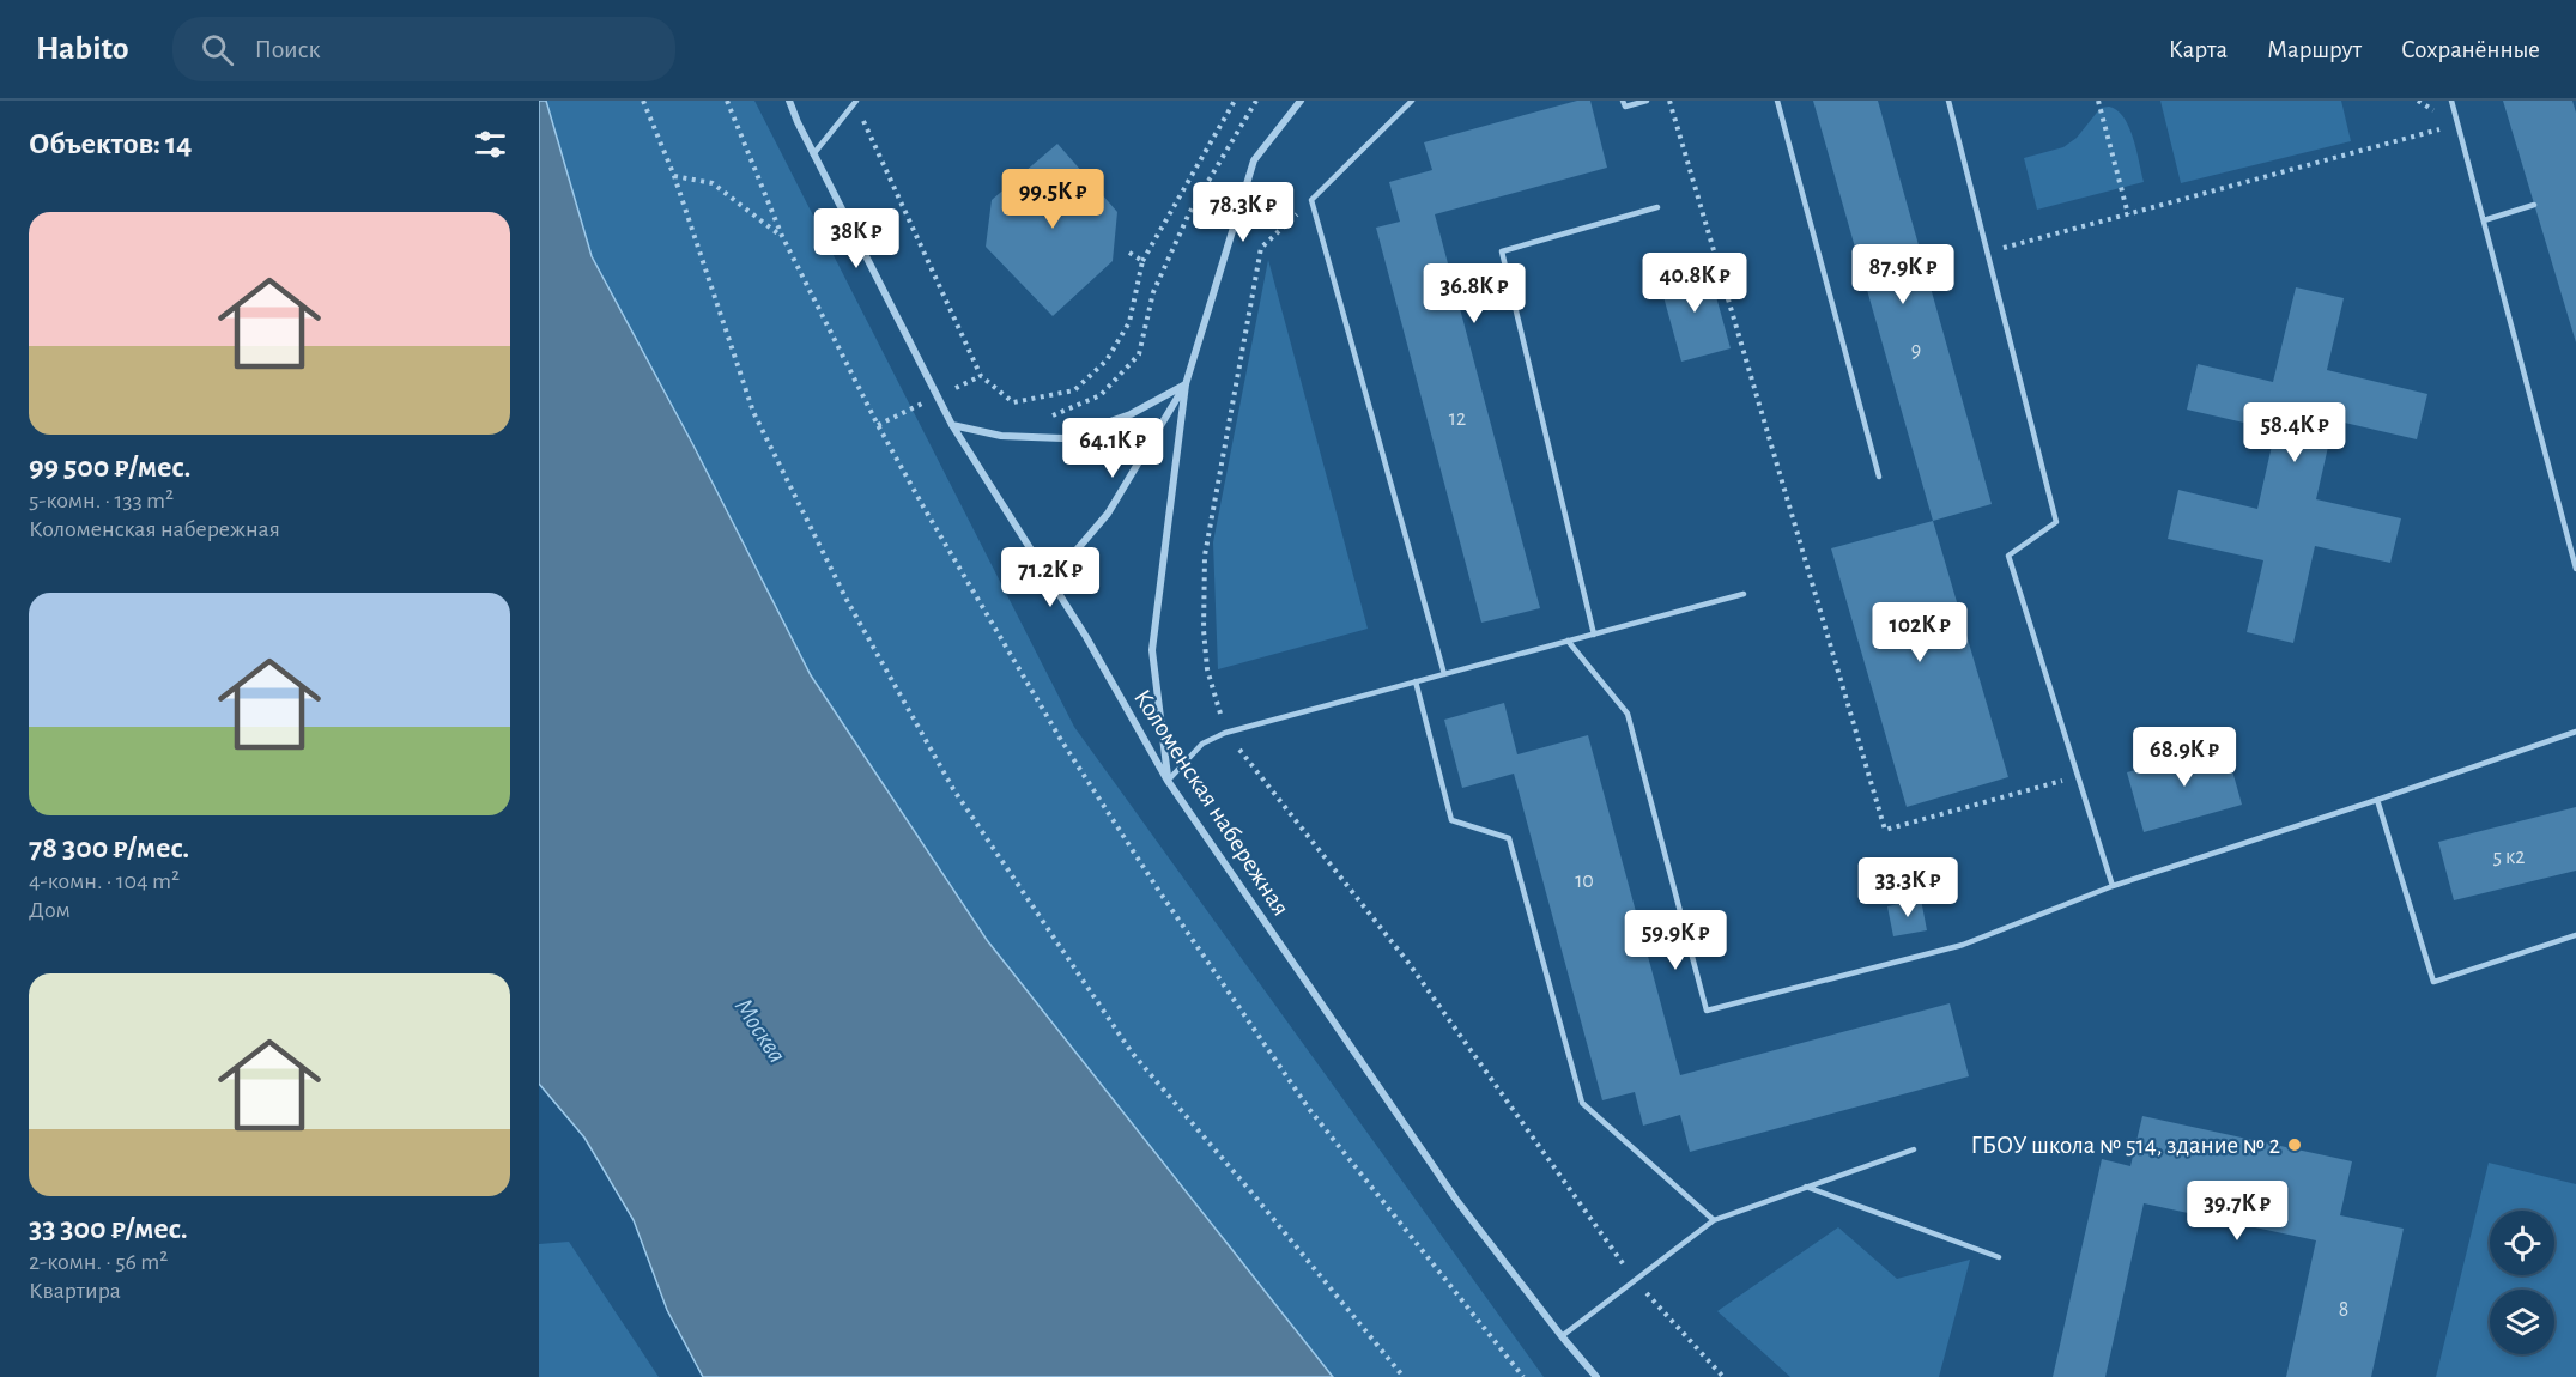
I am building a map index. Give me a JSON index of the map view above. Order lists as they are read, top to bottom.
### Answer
{
  "streets": {
    "street": ["Коломенская набережная"]
  },
  "water": ["Москва"],
  "places": ["ГБОУ школа № 514, здание № 2"],
  "house_numbers": [
    "9",
    "12",
    "5 к2",
    "10",
    "8"
  ],
  "page": {
    "header": "Habito",
    "search": "Поиск",
    "nav": ["Карта", "Маршрут", "Сохранённые"],
    "heading": "Объектов: 14",
    "price": [
      "99.5K ₽",
      "78.3K ₽",
      "38K ₽",
      "87.9K ₽",
      "40.8K ₽",
      "36.8K ₽",
      "58.4K ₽",
      "64.1K ₽",
      "71.2K ₽",
      "102K ₽",
      "68.9K ₽",
      "33.3K ₽",
      "59.9K ₽",
      "39.7K ₽"
    ],
    "list": [
      {
        "name": "99 500 ₽/мес.",
        "note": "5-комн. · 133 m² · Коломенская набережная"
      },
      {
        "name": "78 300 ₽/мес.",
        "note": "4-комн. · 104 m² · Дом"
      },
      {
        "name": "33 300 ₽/мес.",
        "note": "2-комн. · 56 m² · Квартира"
      }
    ]
  }
}
